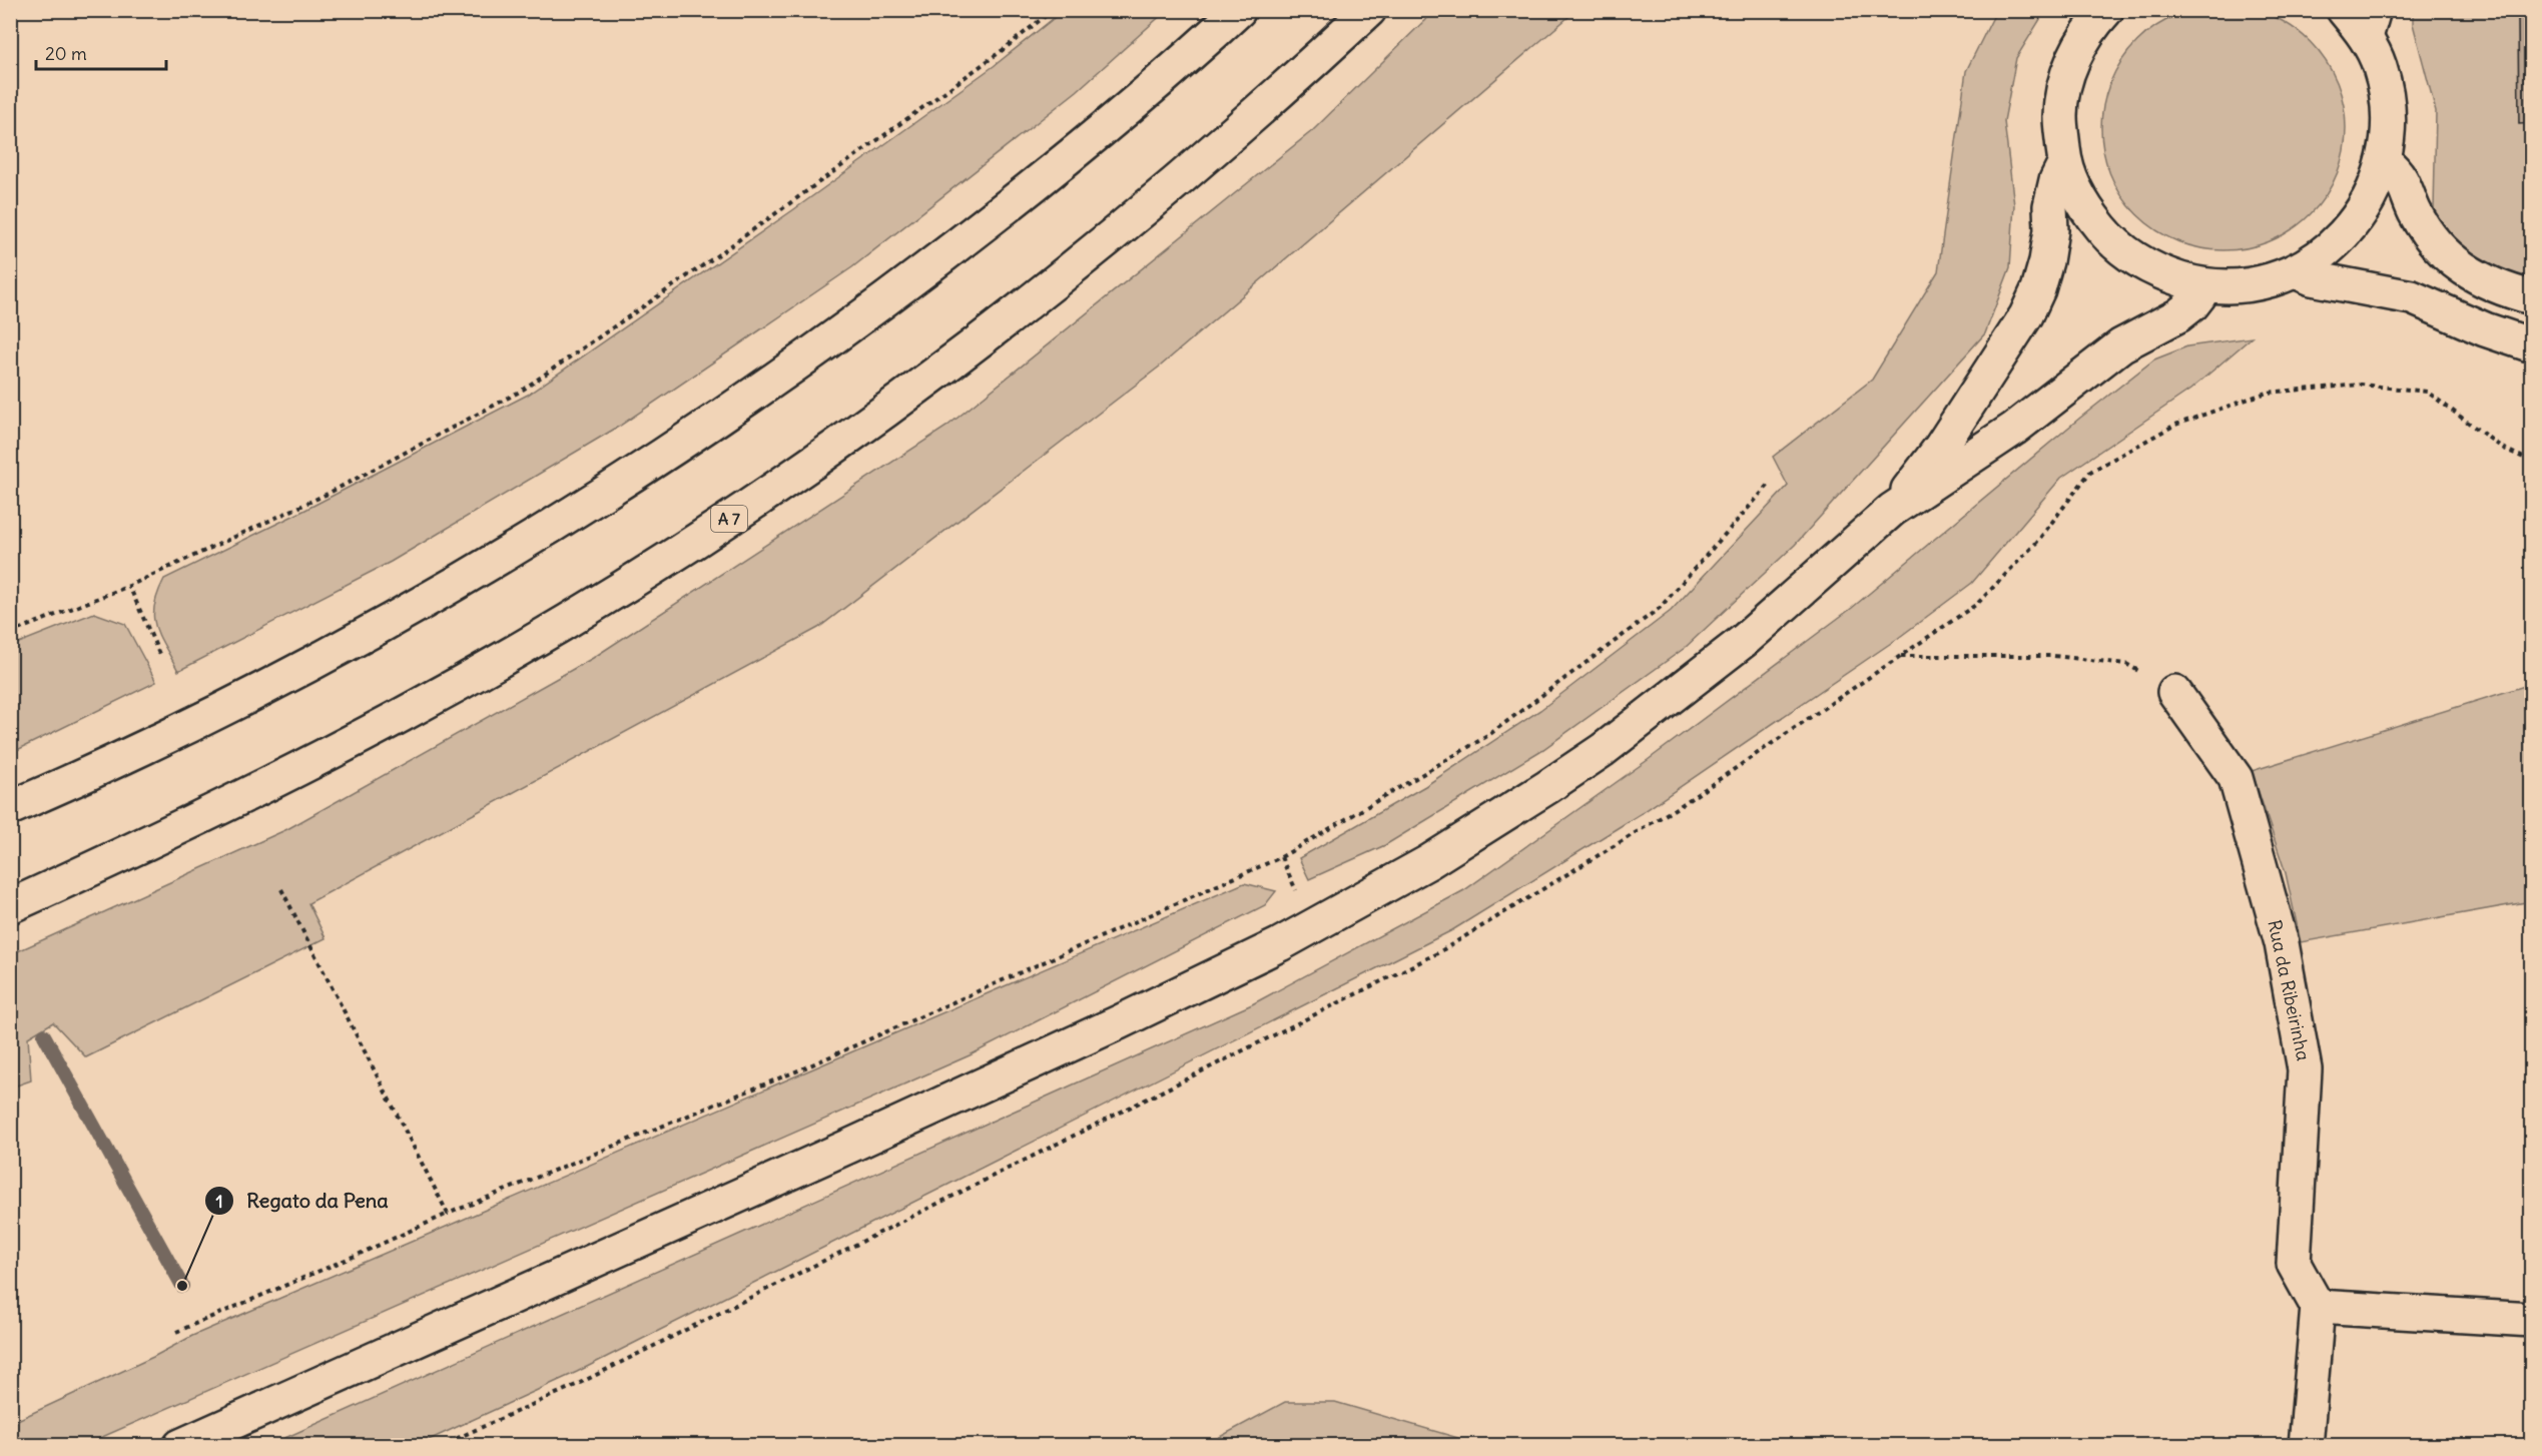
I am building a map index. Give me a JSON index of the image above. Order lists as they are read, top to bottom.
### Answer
{
  "streets": {
    "main road": ["A 7", "Rua da Ribeirinha"]
  },
  "places": ["Regato da Pena"],
  "scale_bar": "20 m"
}
